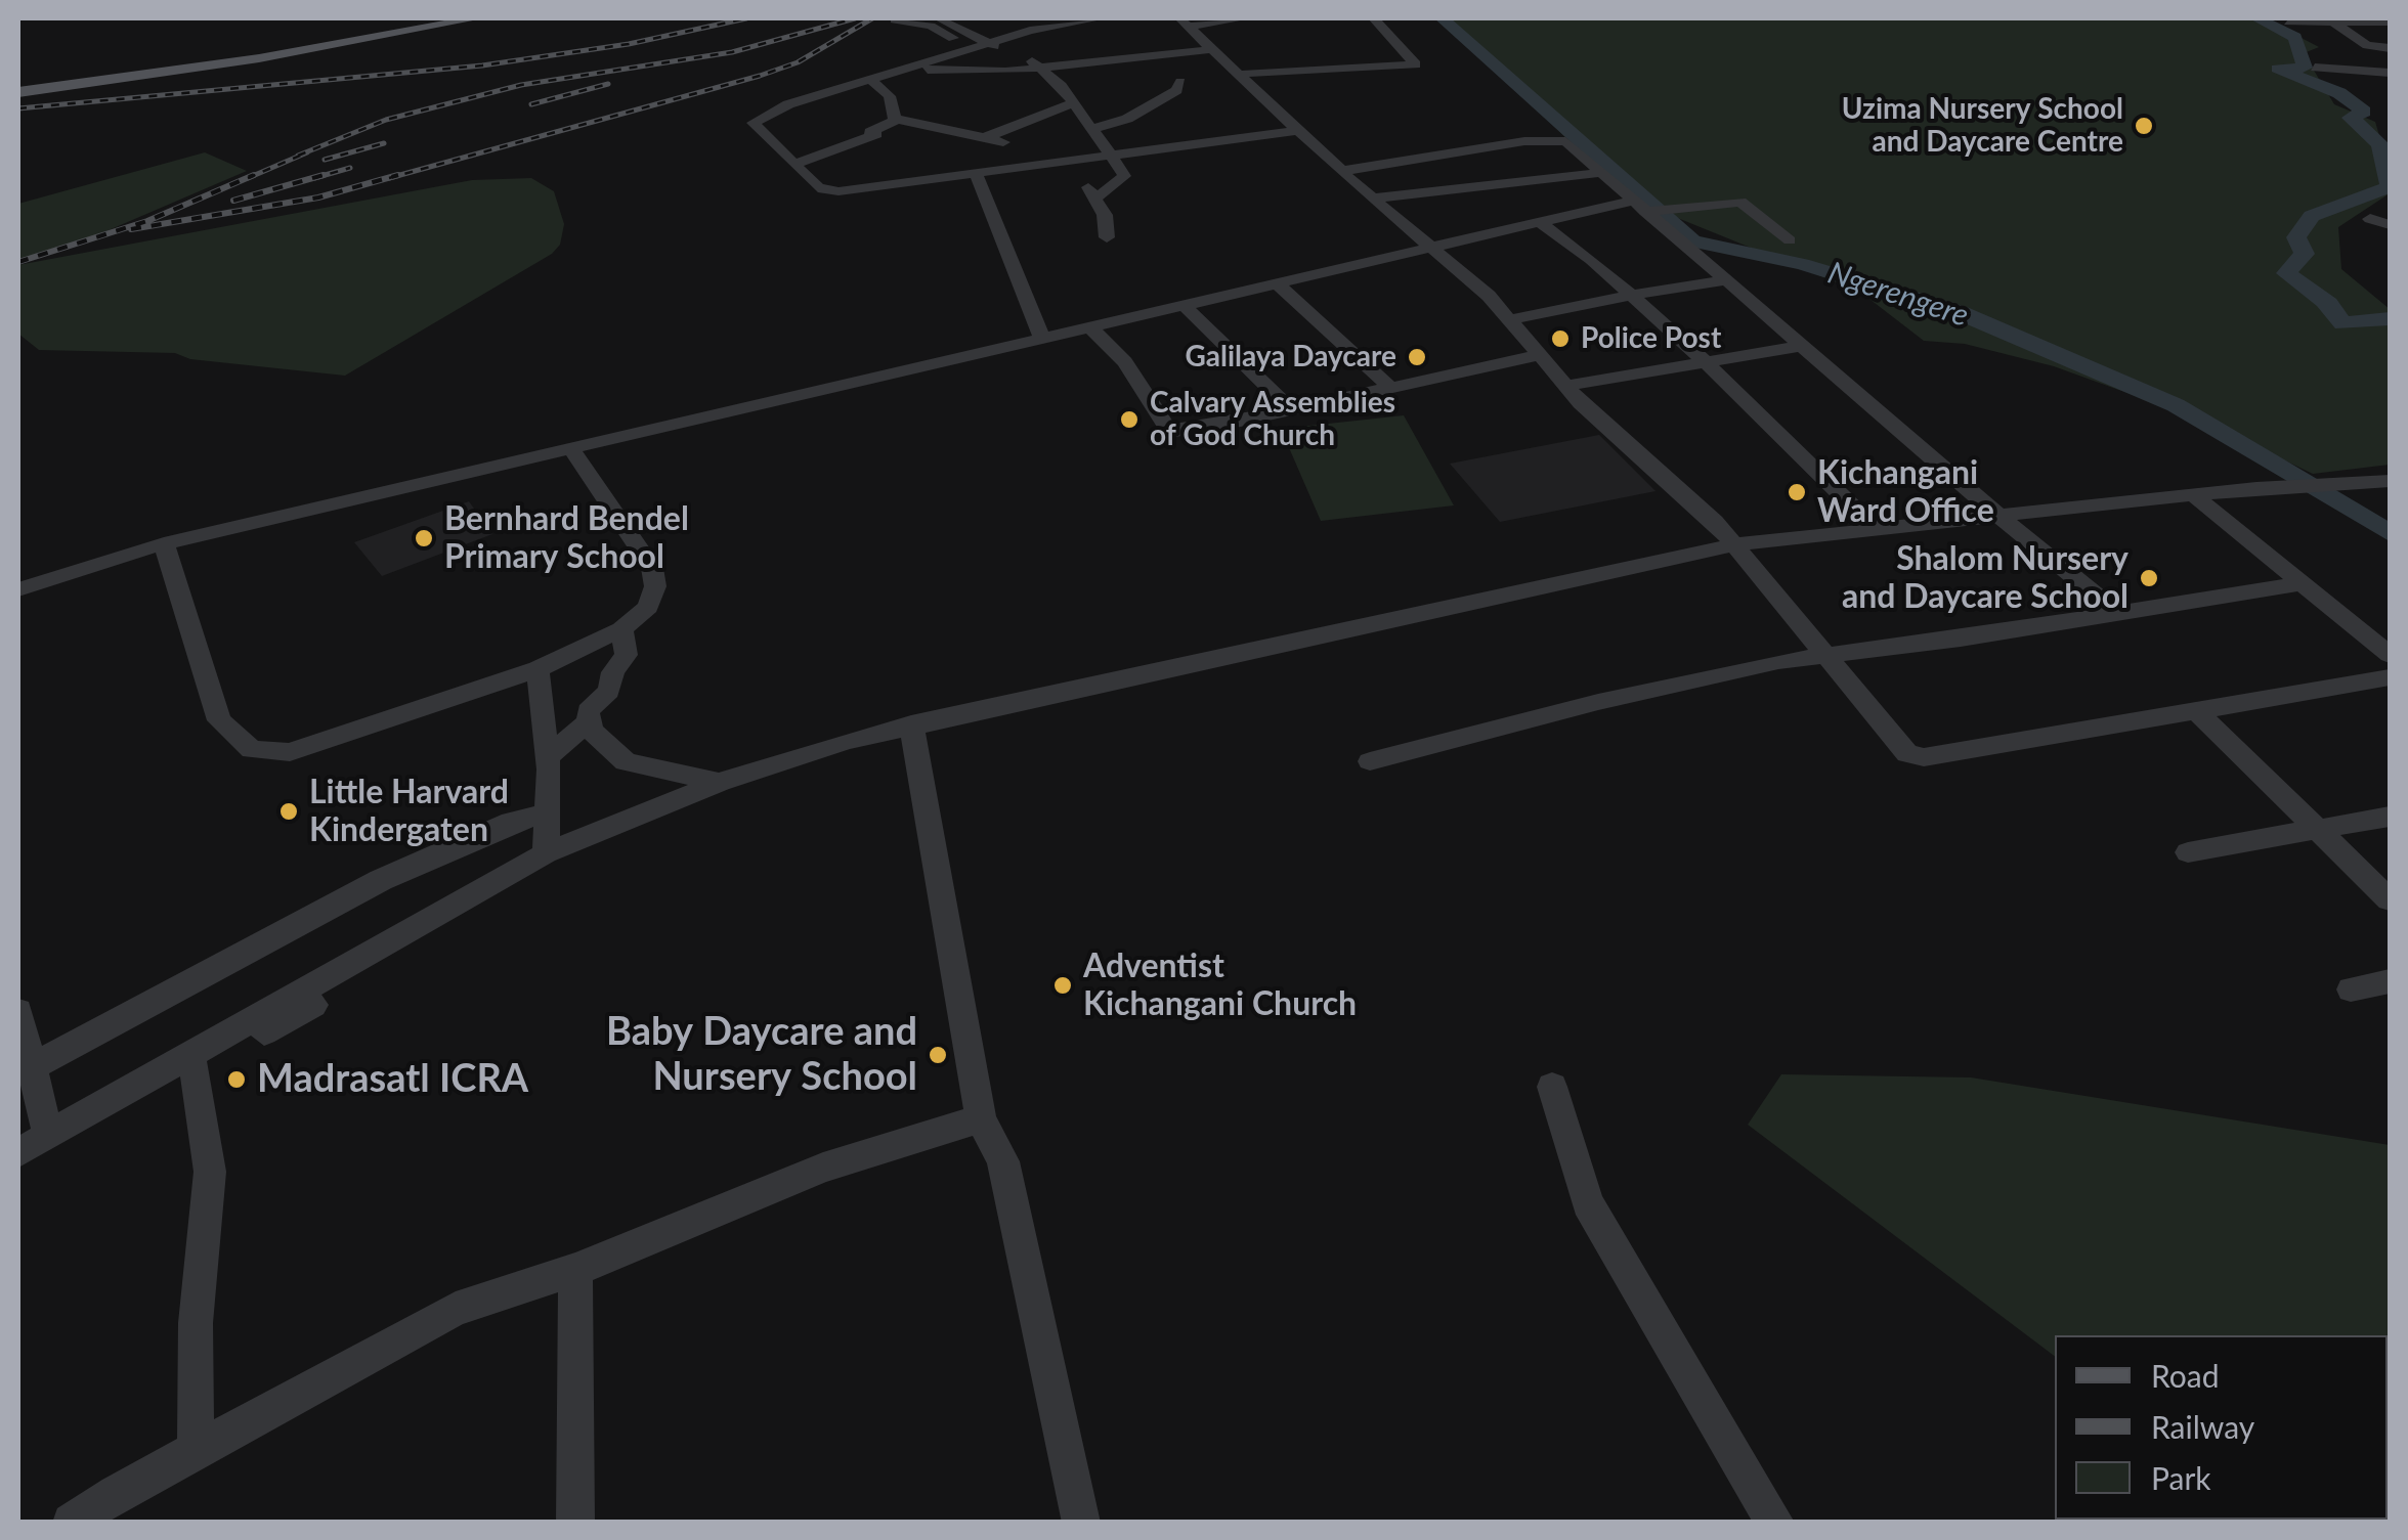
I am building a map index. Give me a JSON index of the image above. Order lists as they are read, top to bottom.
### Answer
{
  "water": ["Ngerengere"],
  "places": [
    "Uzima Nursery School and Daycare Centre",
    "Police Post",
    "Galilaya Daycare",
    "Calvary Assemblies of God Church",
    "Kichangani Ward Office",
    "Bernhard Bendel Primary School",
    "Shalom Nursery and Daycare School",
    "Little Harvard Kindergaten",
    "Adventist Kichangani Church",
    "Baby Daycare and Nursery School",
    "Madrasatl ICRA"
  ],
  "legend": ["Road", "Railway", "Park"]
}
